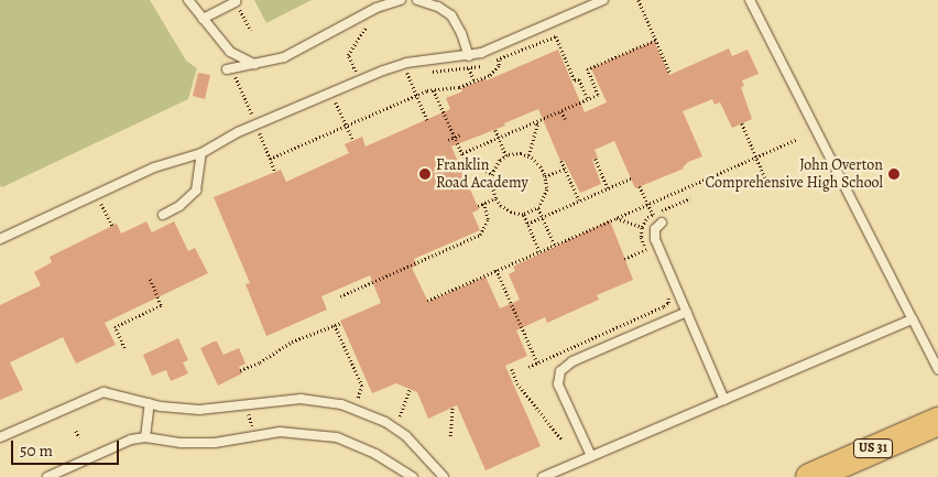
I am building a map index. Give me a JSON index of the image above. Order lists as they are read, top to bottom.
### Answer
{
  "streets": {
    "main road": ["US 31"]
  },
  "places": ["Franklin Road Academy", "John Overton Comprehensive High School"],
  "scale_bar": "50 m"
}
